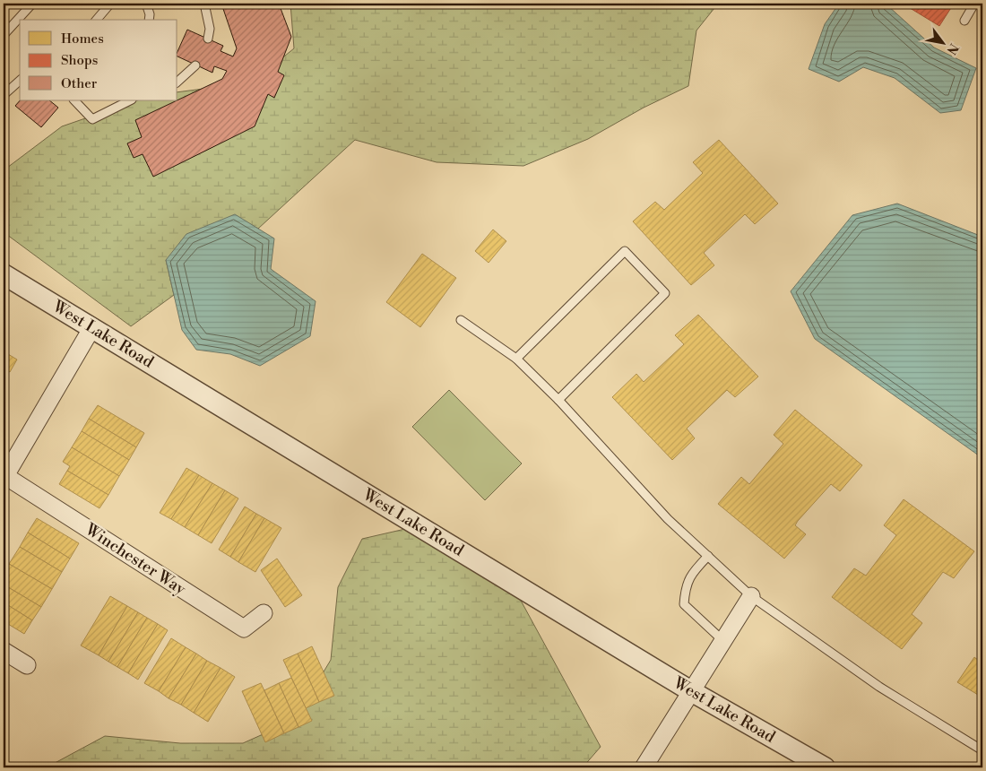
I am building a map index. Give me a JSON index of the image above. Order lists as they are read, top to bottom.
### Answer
{
  "streets": {
    "street": ["West Lake Road", "Winchester Way"]
  },
  "legend": ["Homes", "Shops", "Other"],
  "north": "bottom right"
}
